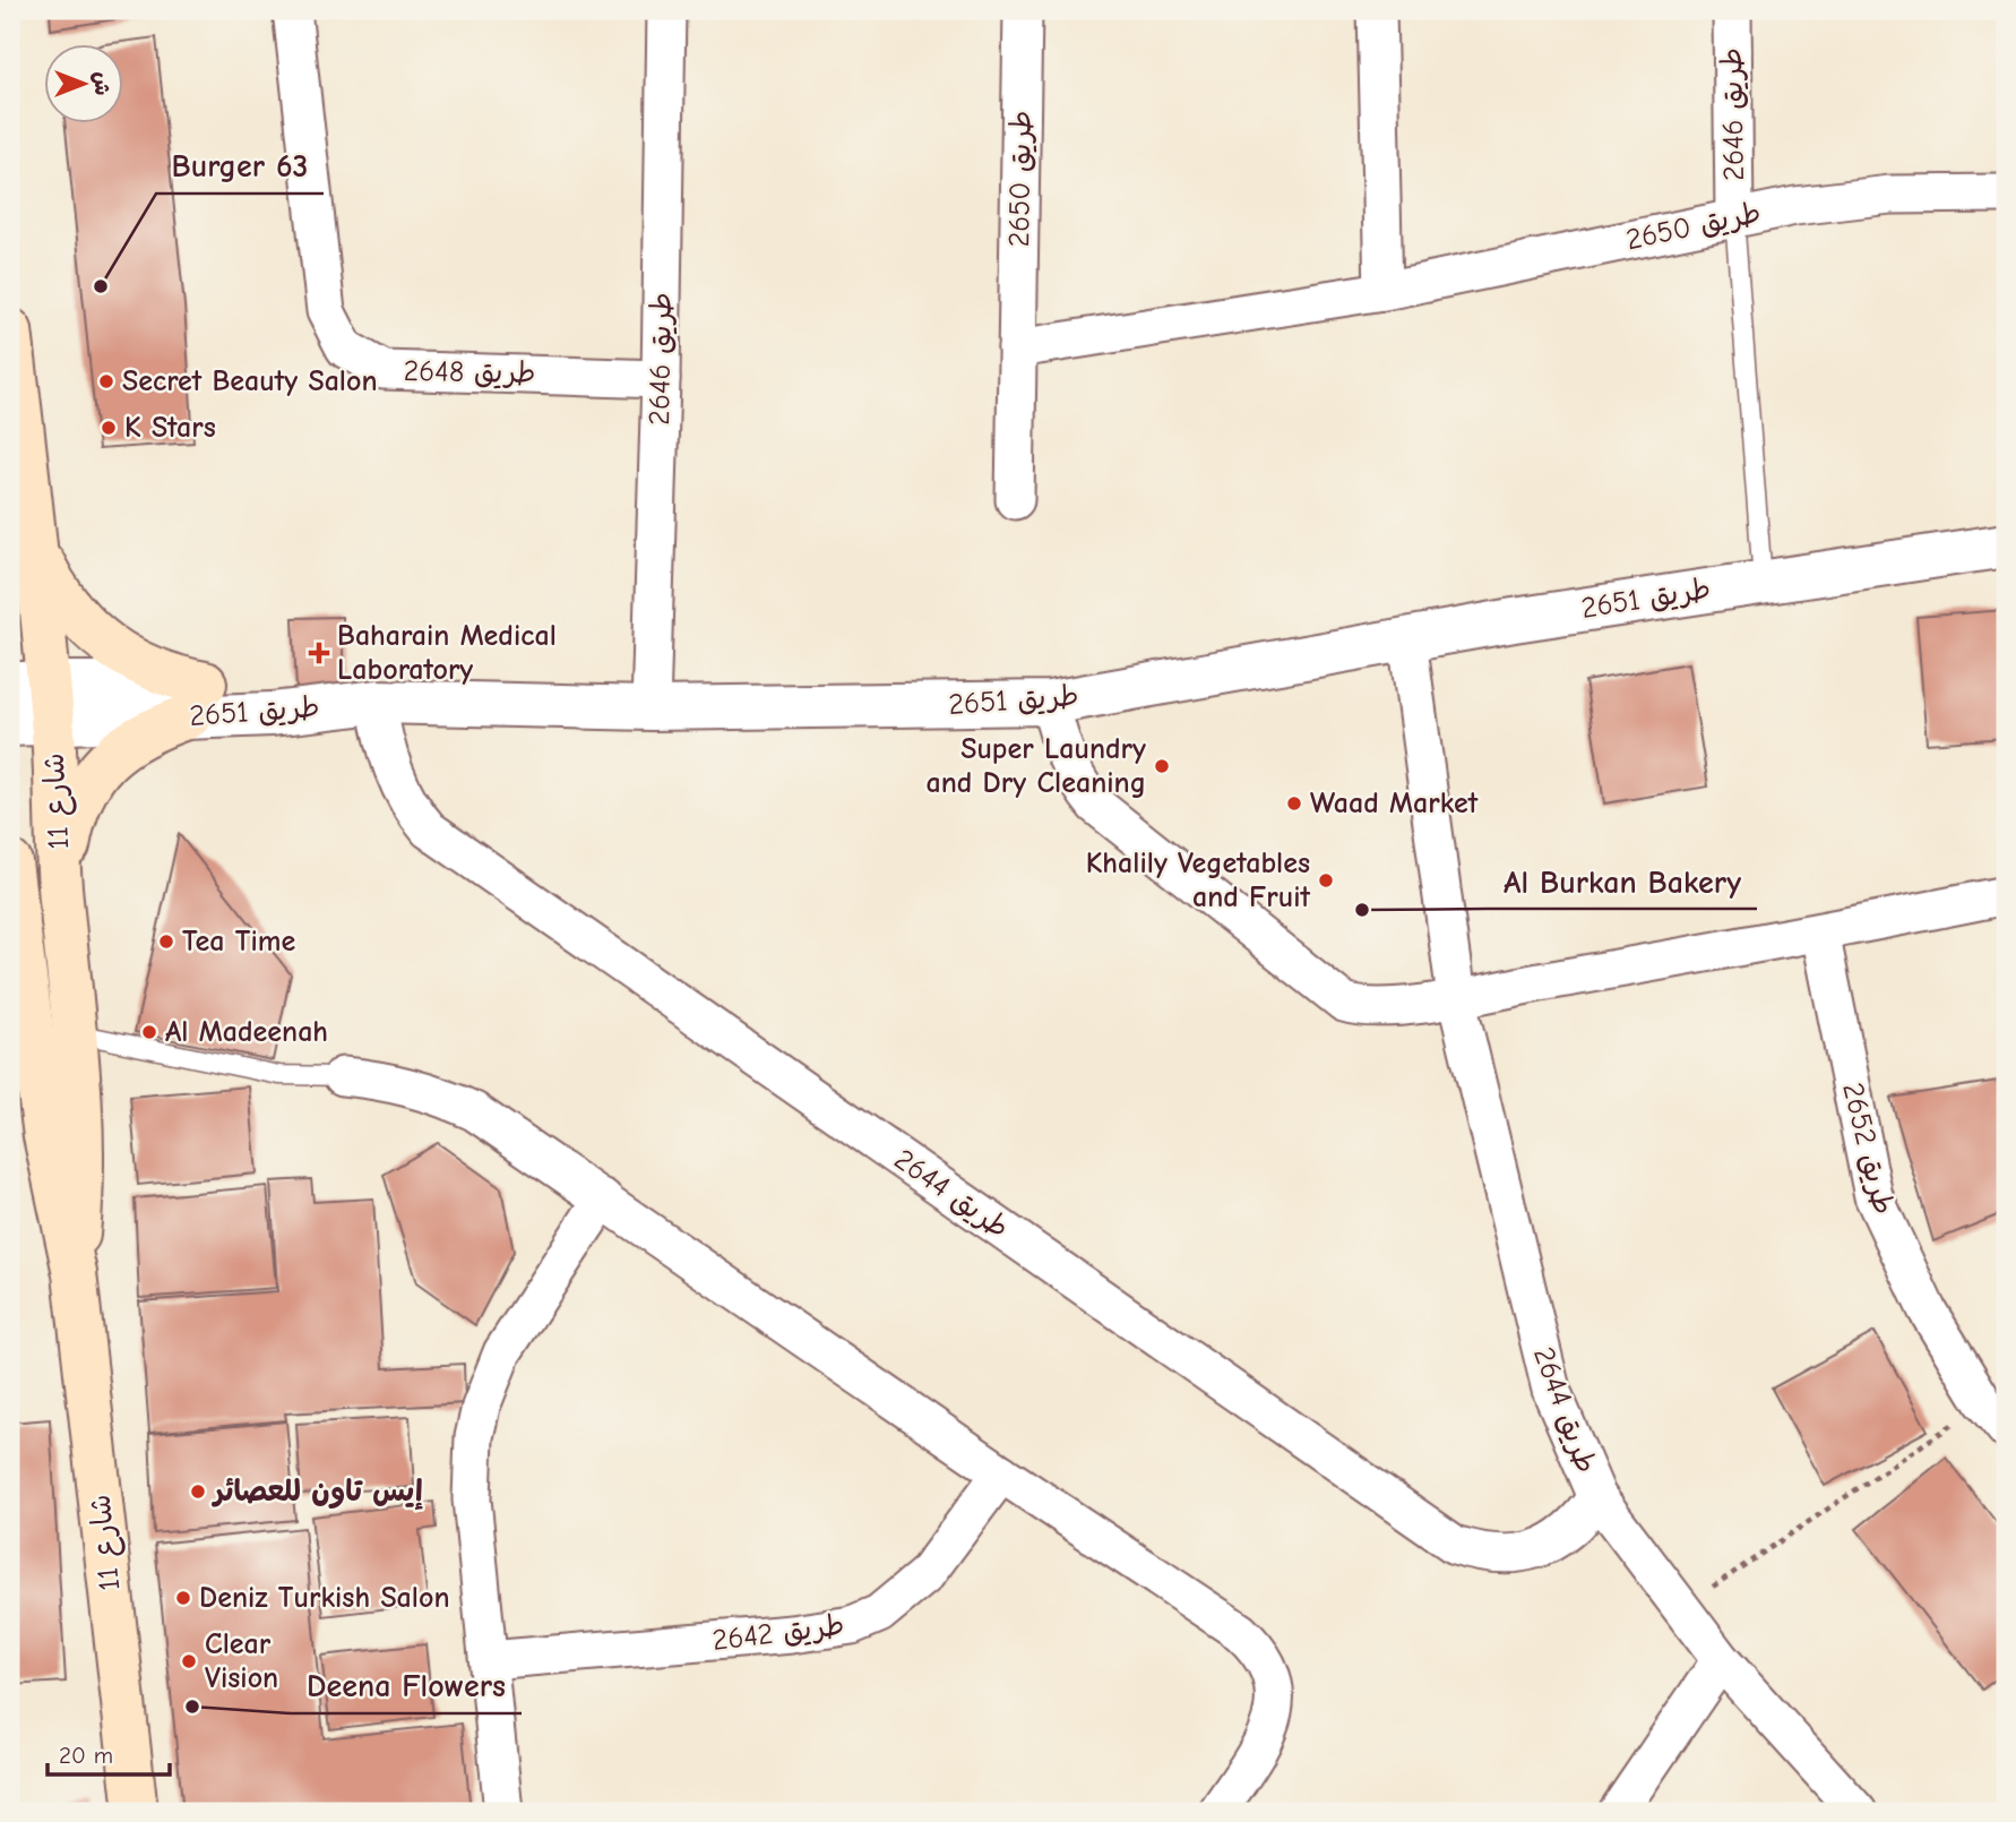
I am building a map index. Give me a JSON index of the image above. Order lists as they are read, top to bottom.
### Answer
{
  "streets": {
    "main road": ["شارع 11"],
    "street": [
      "طريق 2646",
      "طريق 2650",
      "طريق 2648",
      "طريق 2651",
      "طريق 2652",
      "طريق 2644",
      "طريق 2642"
    ]
  },
  "crossings": [
    ["طريق 2646", "طريق 2650"],
    ["طريق 2646", "طريق 2648"],
    ["طريق 2646", "طريق 2651"],
    ["طريق 2651", "شارع 11"],
    ["طريق 2651", "طريق 2644"]
  ],
  "places": {
    "other": [
      "Burger 63",
      "Secret Beauty Salon",
      "K Stars",
      "Super Laundry and Dry Cleaning",
      "Waad Market",
      "Khalily Vegetables and Fruit",
      "Al Burkan Bakery",
      "Tea Time",
      "Al Madeenah",
      "إيس تاون للعصائر",
      "Deniz Turkish Salon",
      "Clear Vision",
      "Deena Flowers"
    ],
    "health": ["Baharain Medical Laboratory"]
  },
  "scale_bar": "20 m",
  "north": "right"
}
